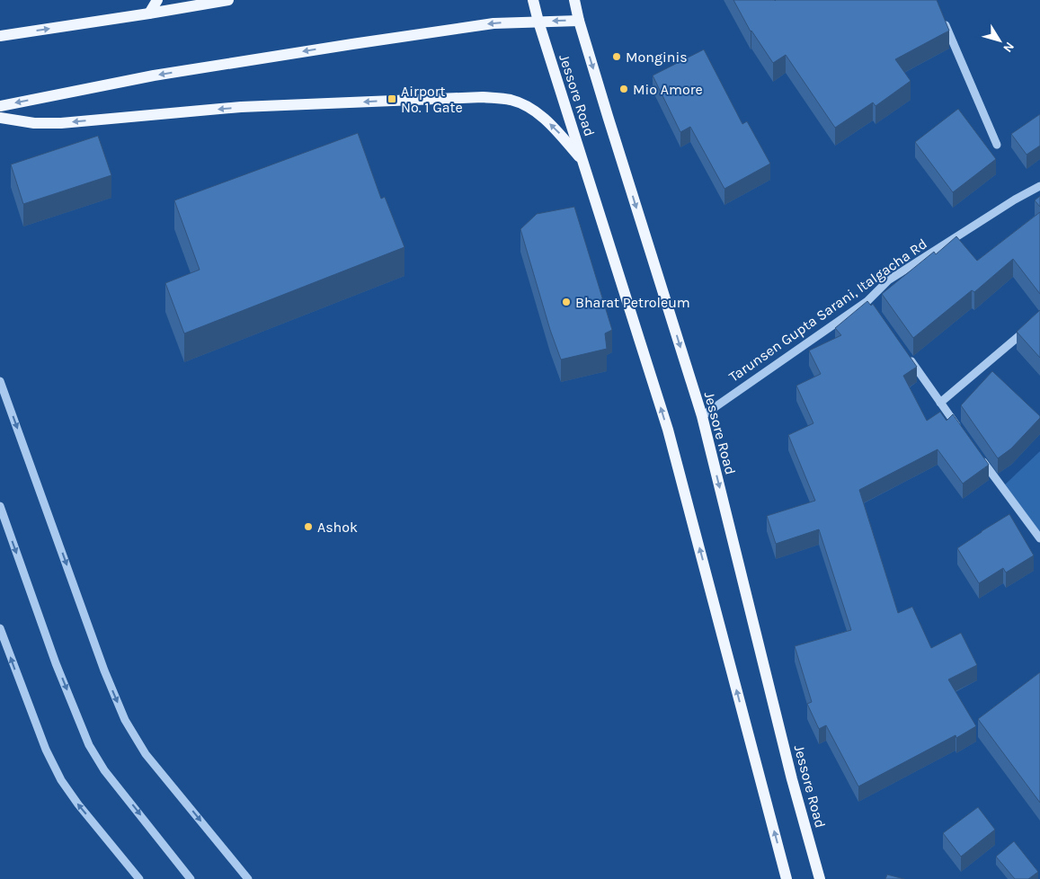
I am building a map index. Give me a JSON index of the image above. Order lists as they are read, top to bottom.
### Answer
{
  "streets": {
    "main road": ["Jessore Road"],
    "street": ["Tarunsen Gupta Sarani, Italgacha Rd"]
  },
  "crossings": [
    ["Jessore Road", "Tarunsen Gupta Sarani, Italgacha Rd"]
  ],
  "places": {
    "other": [
      "Monginis",
      "Mio Amore",
      "Bharat Petroleum",
      "Ashok"
    ],
    "transit": ["Airport No. 1 Gate"]
  },
  "north": "bottom right"
}
